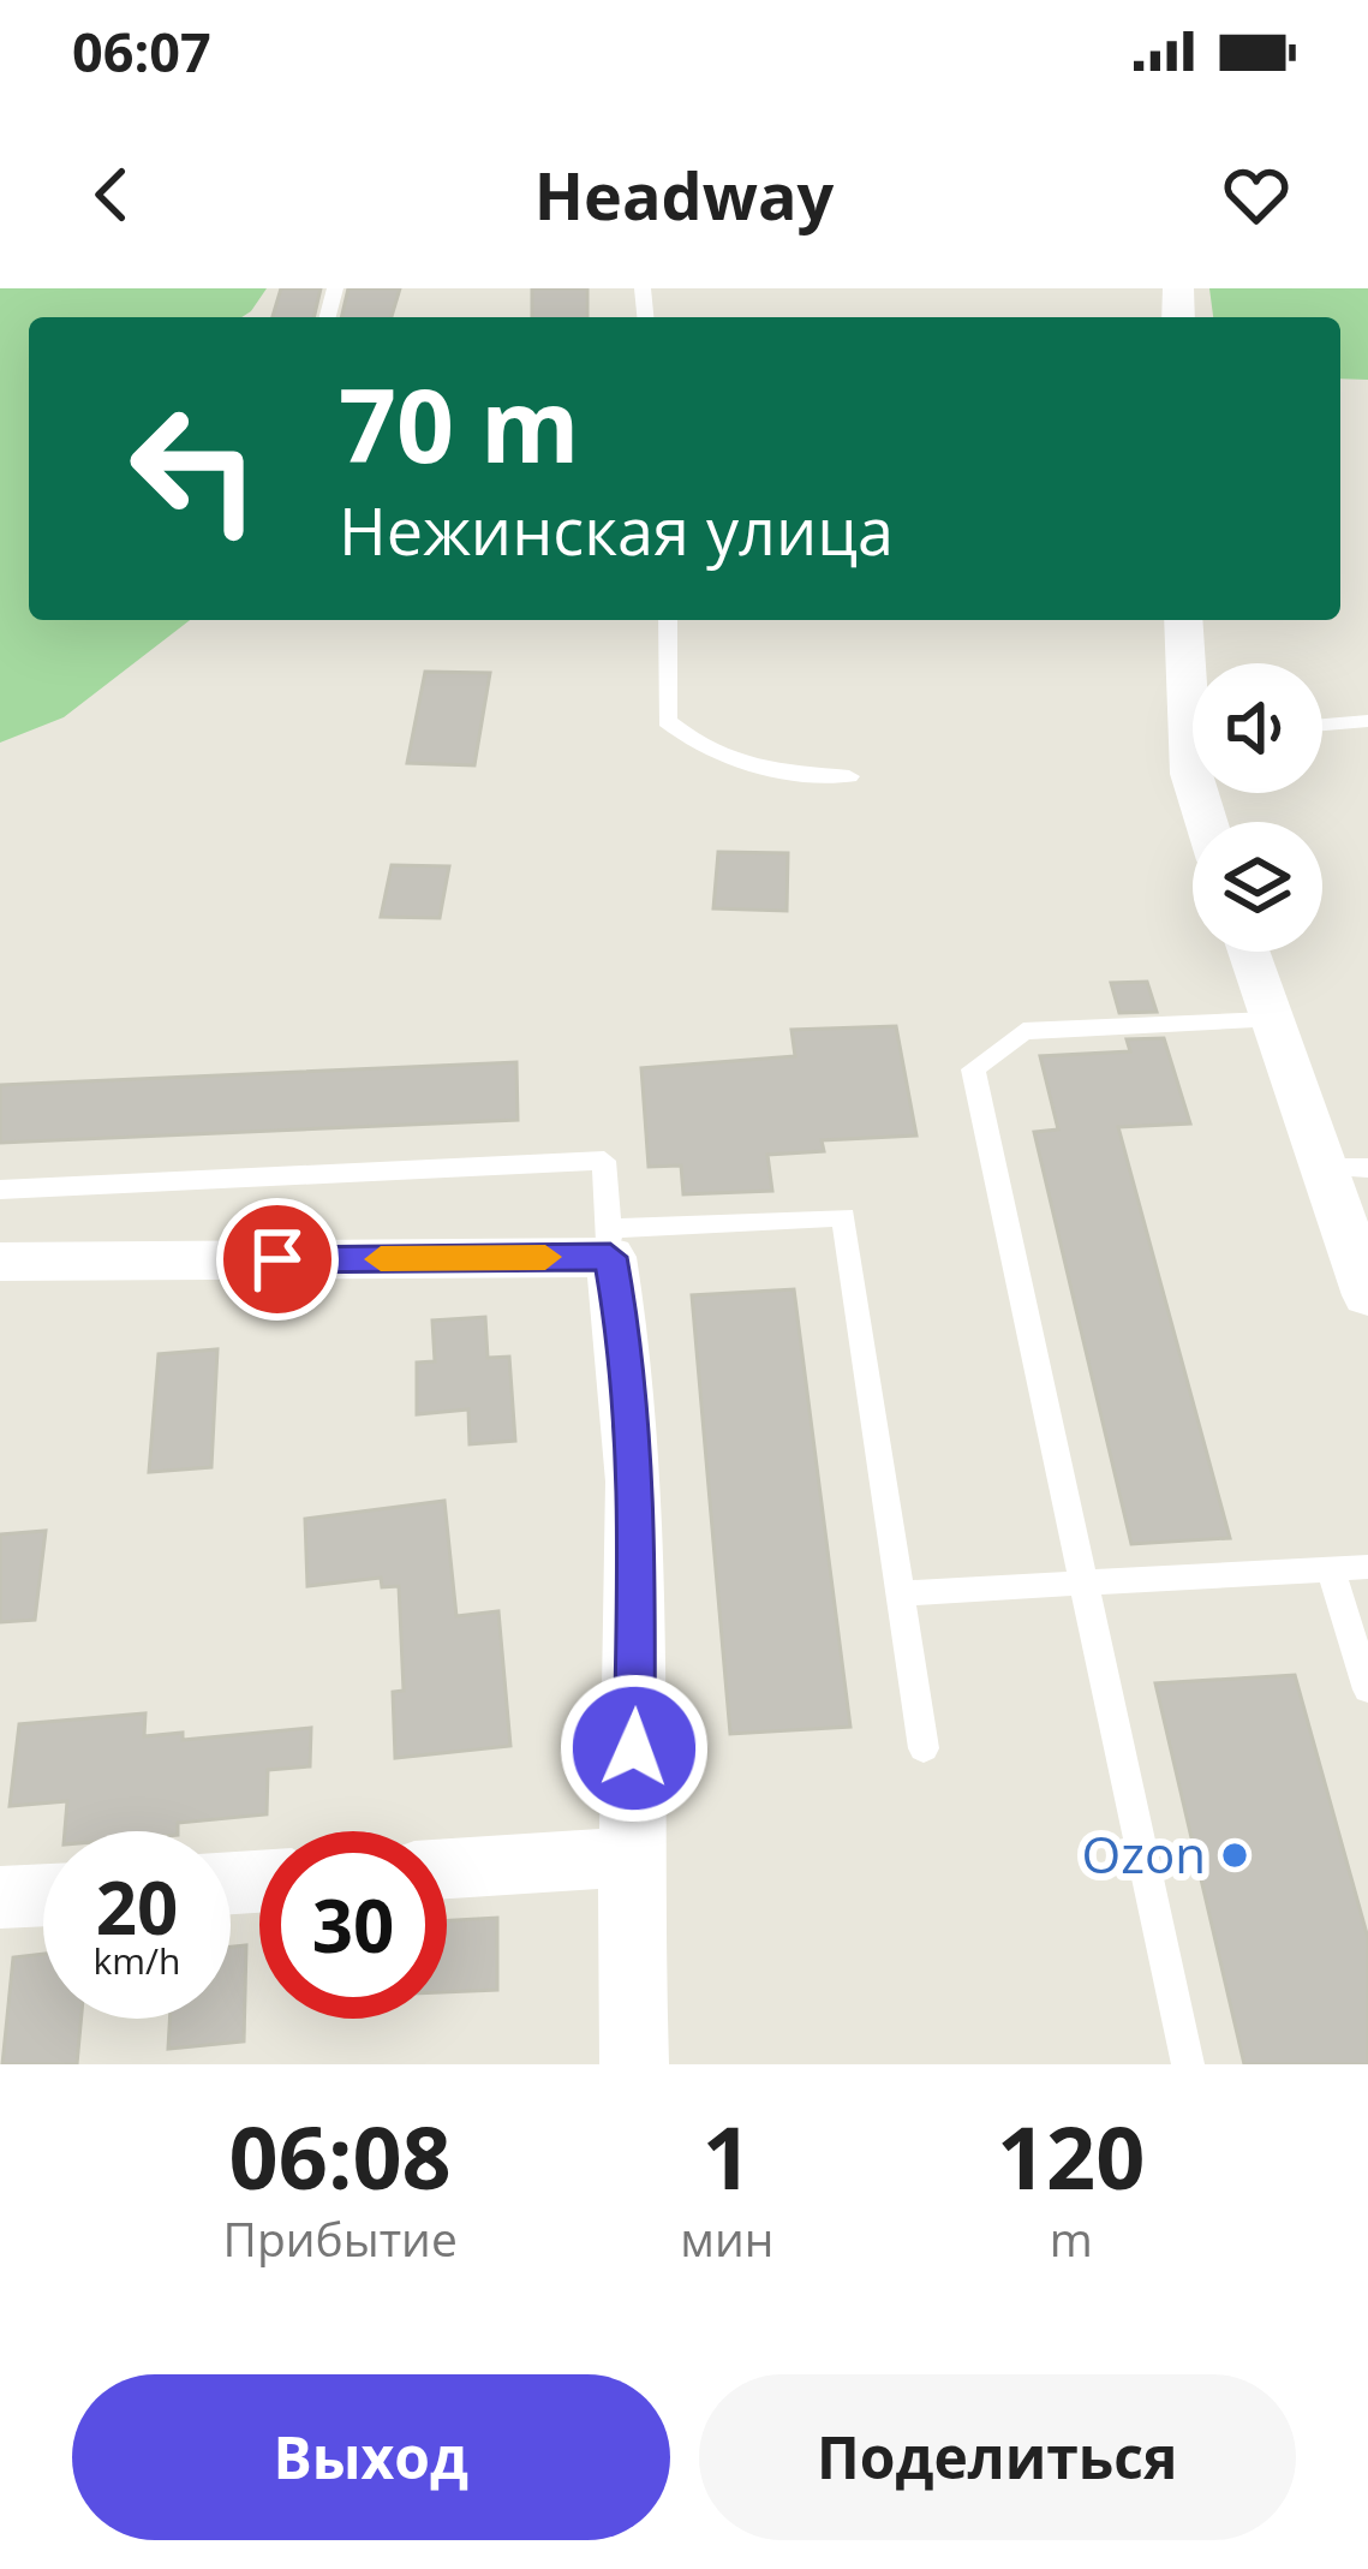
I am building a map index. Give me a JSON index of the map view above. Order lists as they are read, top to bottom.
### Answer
{
  "places": ["Ozon"],
  "page": {
    "status": "06:07",
    "header": "Headway",
    "turn": ["70 m", "Нежинская улица"],
    "speed": "20 km/h",
    "limit": "30",
    "eta": [
      "06:08",
      "Прибытие",
      "1",
      "мин",
      "120",
      "m"
    ],
    "buttons": ["Выход", "Поделиться"]
  }
}
